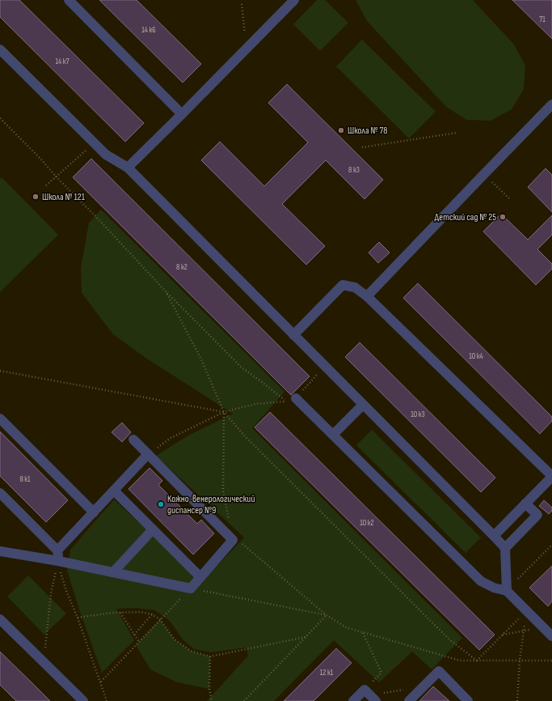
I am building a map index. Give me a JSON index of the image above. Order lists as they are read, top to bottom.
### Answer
{
  "places": [
    "Школа № 78",
    "Школа № 121",
    "Детский сад № 25",
    "Кожно-венерологический диспансер №9"
  ],
  "house_numbers": [
    "71",
    "14 к6",
    "14 к7",
    "8 к3",
    "8 к2",
    "10 к4",
    "10 к3",
    "8 к1",
    "10 к2",
    "12 к1"
  ]
}
